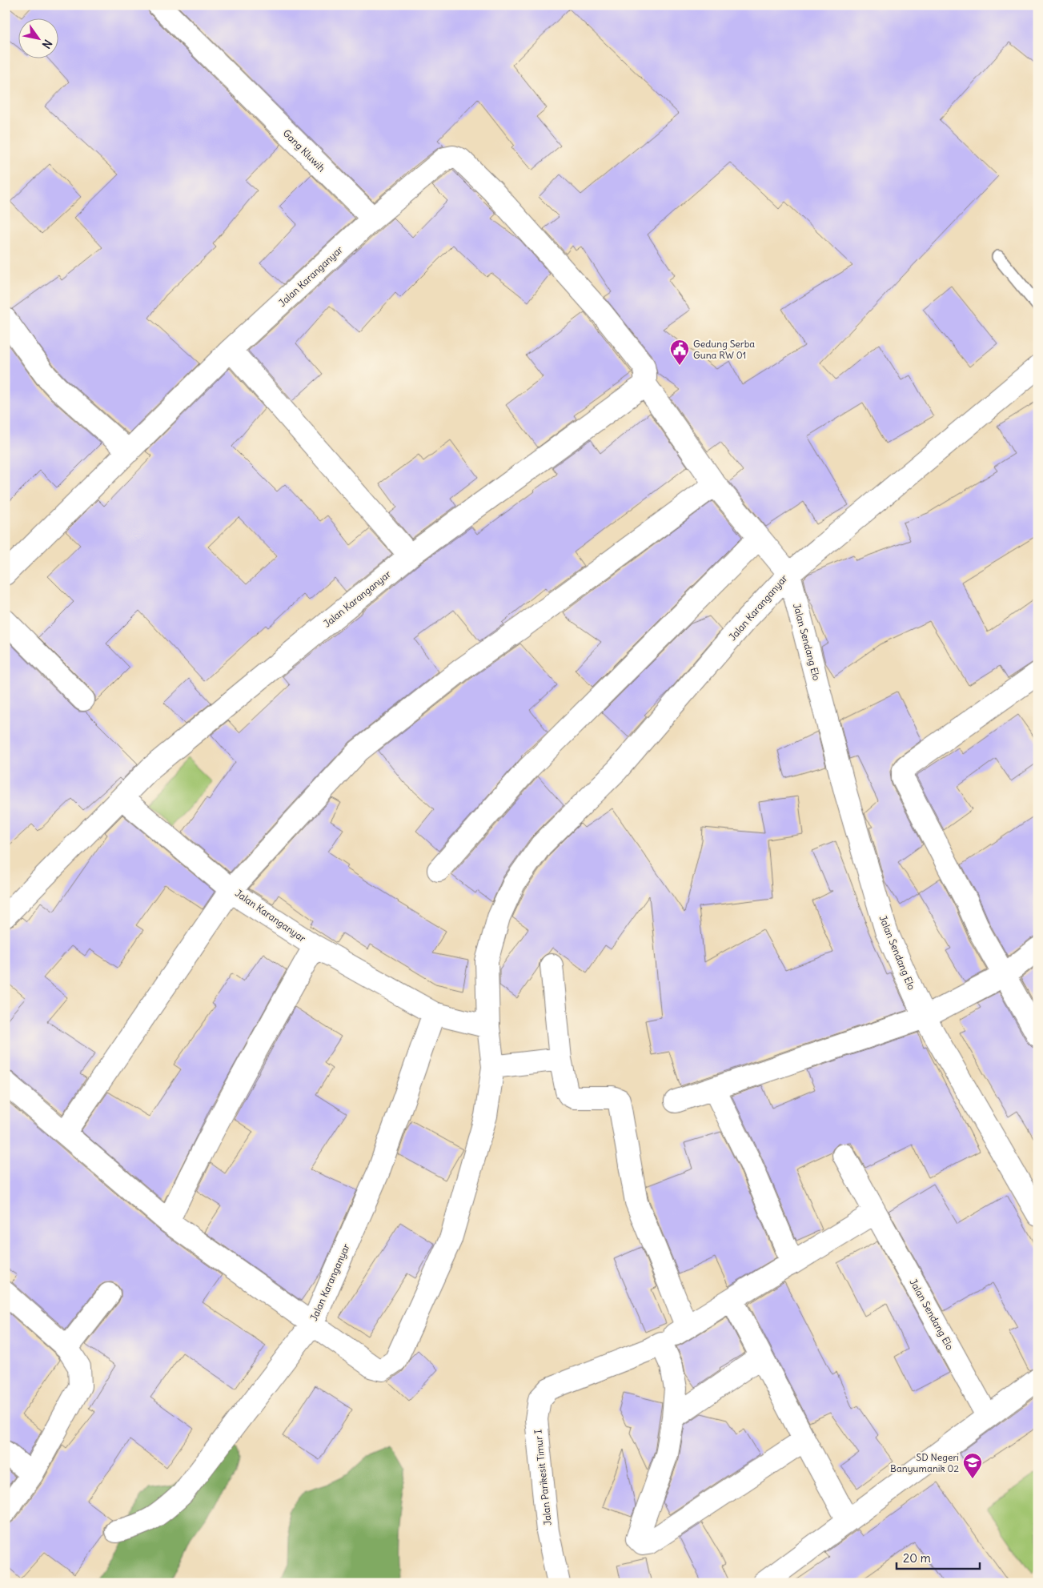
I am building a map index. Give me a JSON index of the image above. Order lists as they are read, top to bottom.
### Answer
{
  "streets": {
    "street": [
      "Gang Kluwih",
      "Jalan Karanganyar",
      "Jalan Sendang Elo",
      "Jalan Parikesit Timur I"
    ]
  },
  "crossings": [
    ["Gang Kluwih", "Jalan Karanganyar"],
    ["Jalan Karanganyar", "Jalan Sendang Elo"]
  ],
  "places": {
    "public building": ["Gedung Serba Guna RW 01"],
    "school or university": ["SD Negeri Banyumanik 02"]
  },
  "scale_bar": "20 m",
  "north": "bottom right"
}
